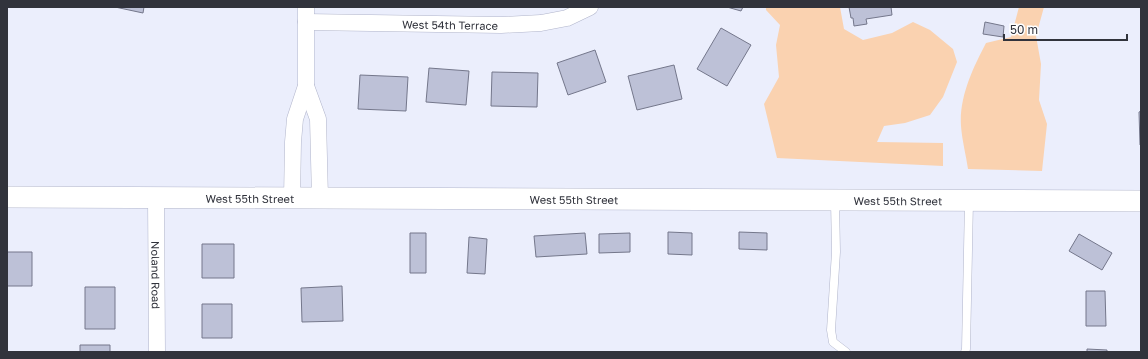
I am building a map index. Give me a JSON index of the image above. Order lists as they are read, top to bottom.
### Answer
{
  "streets": {
    "street": ["West 54th Terrace", "West 55th Street", "Noland Road"]
  },
  "crossings": [
    ["West 55th Street", "Noland Road"]
  ],
  "scale_bar": "50 m"
}
